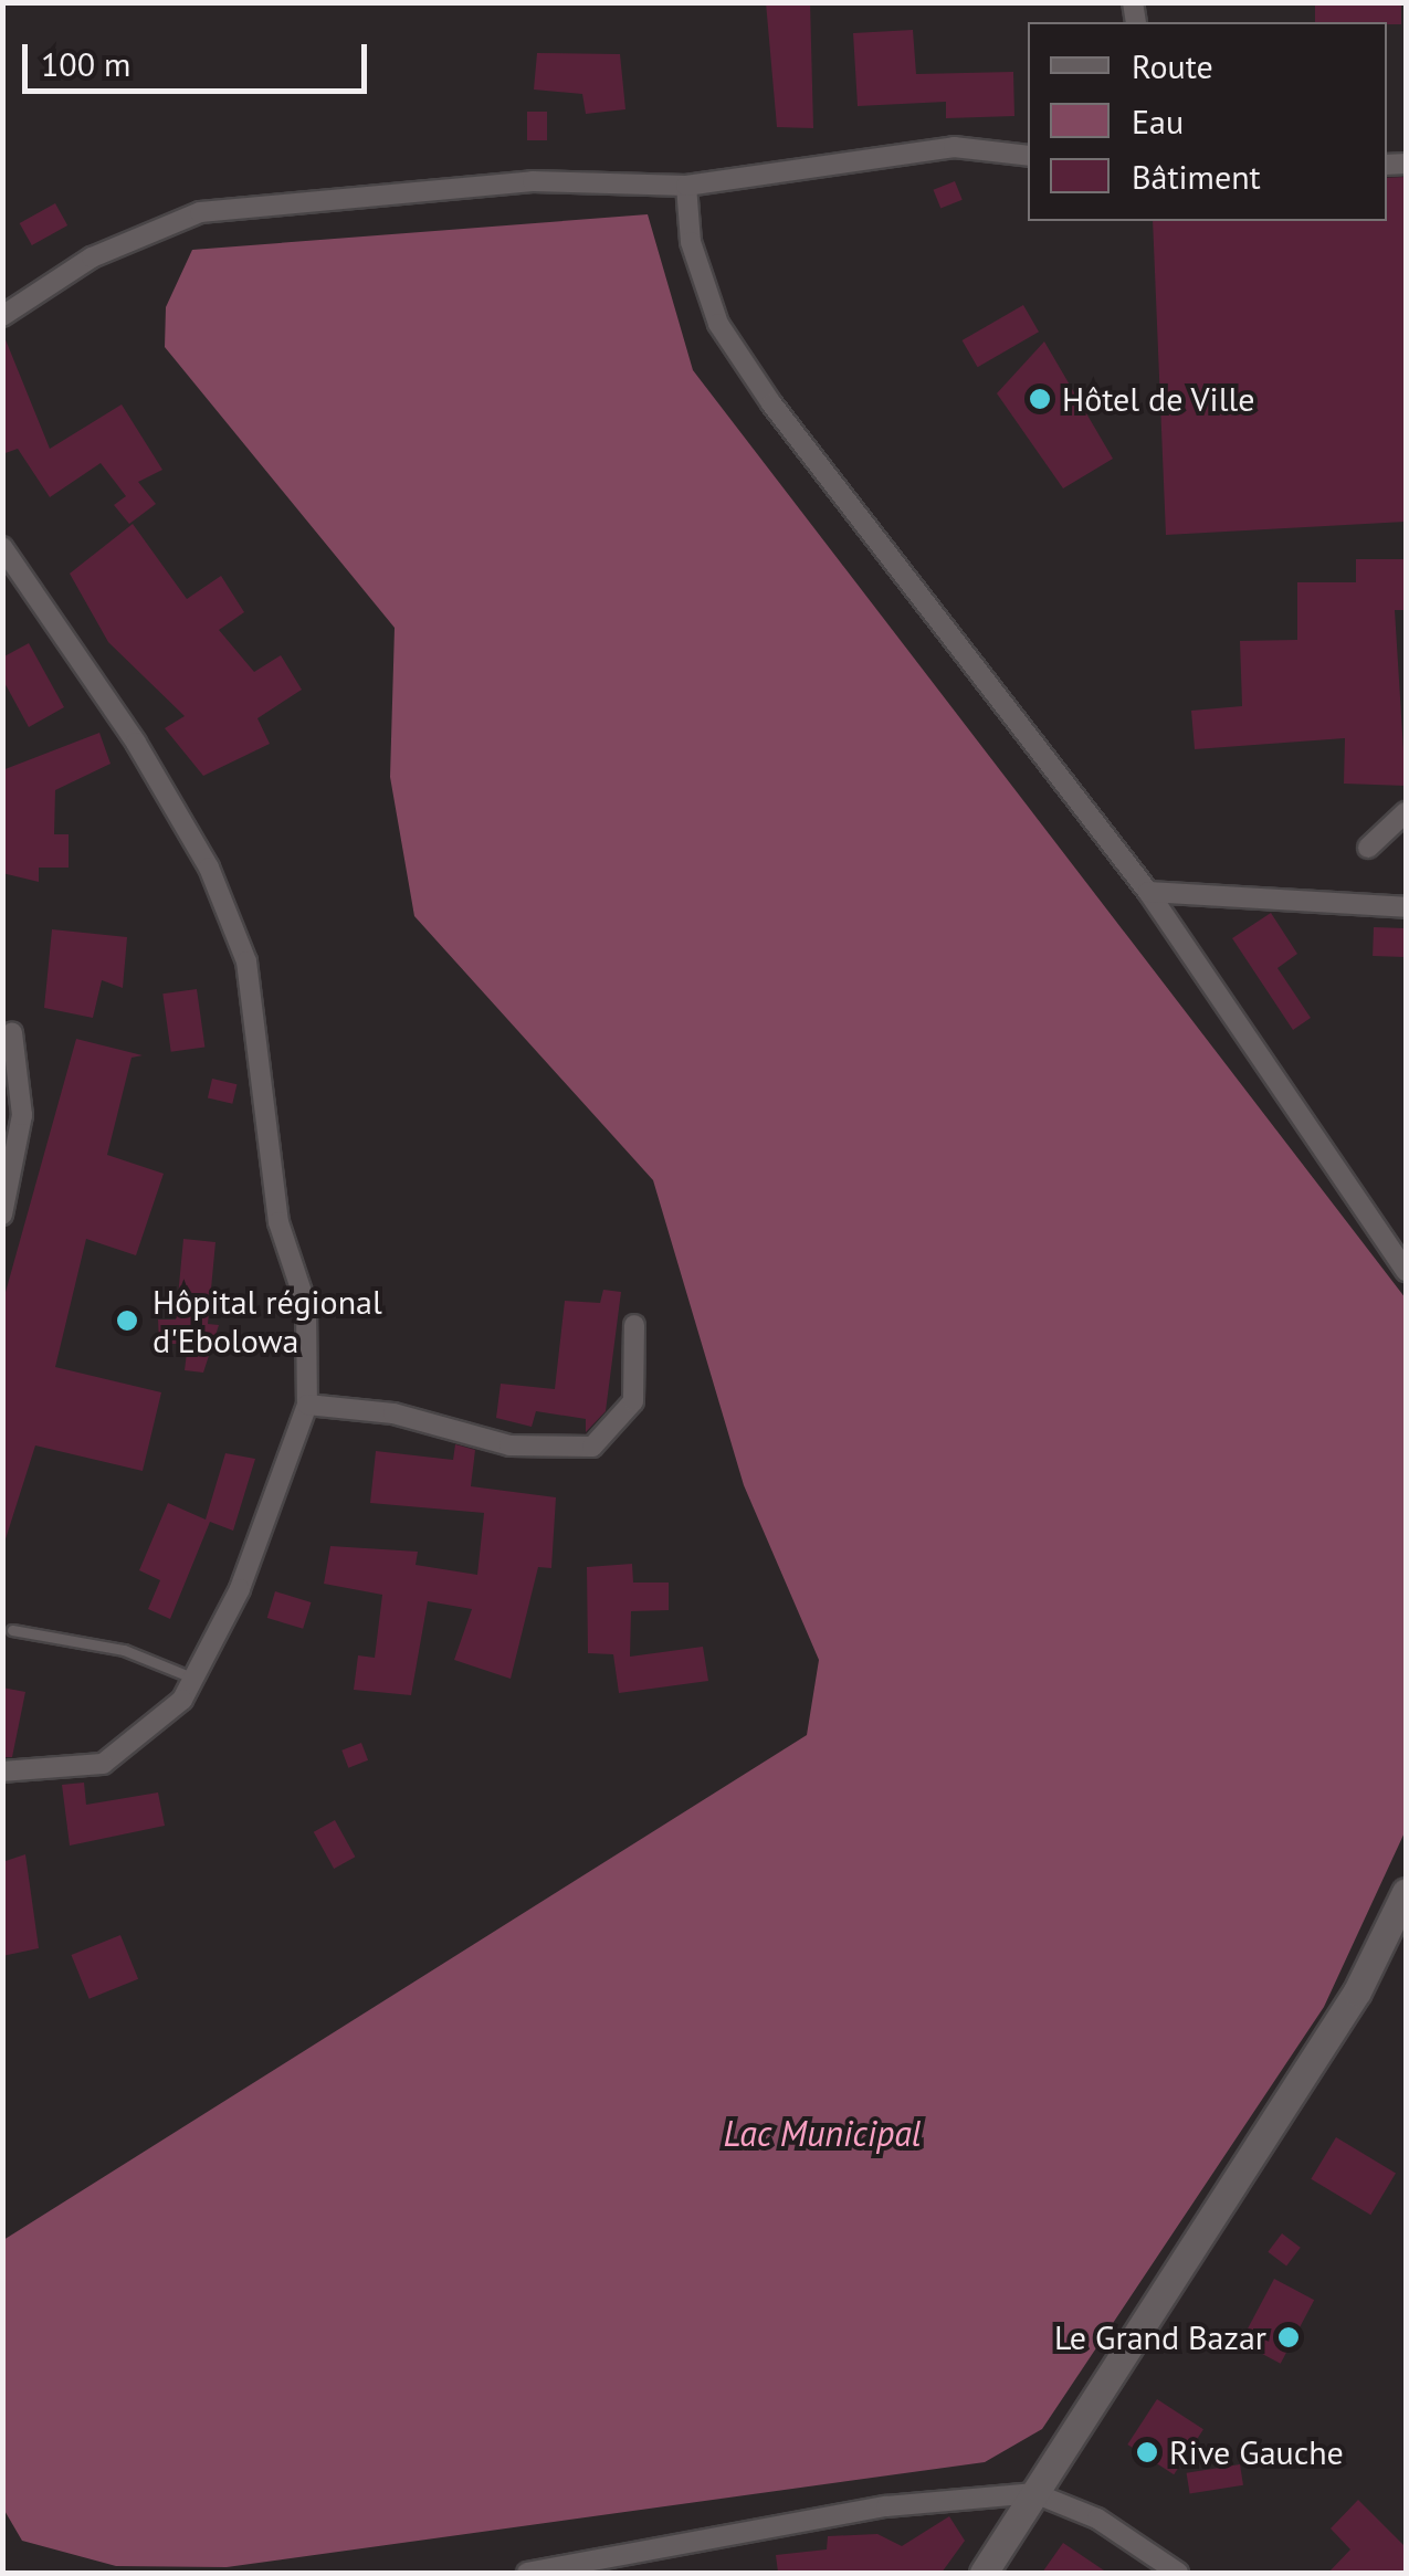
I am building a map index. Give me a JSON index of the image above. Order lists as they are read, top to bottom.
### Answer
{
  "water": ["Lac Municipal"],
  "places": [
    "Hôtel de Ville",
    "Hôpital régional d'Ebolowa",
    "Le Grand Bazar",
    "Rive Gauche"
  ],
  "legend": ["Route", "Eau", "Bâtiment"],
  "scale_bar": "100 m"
}
